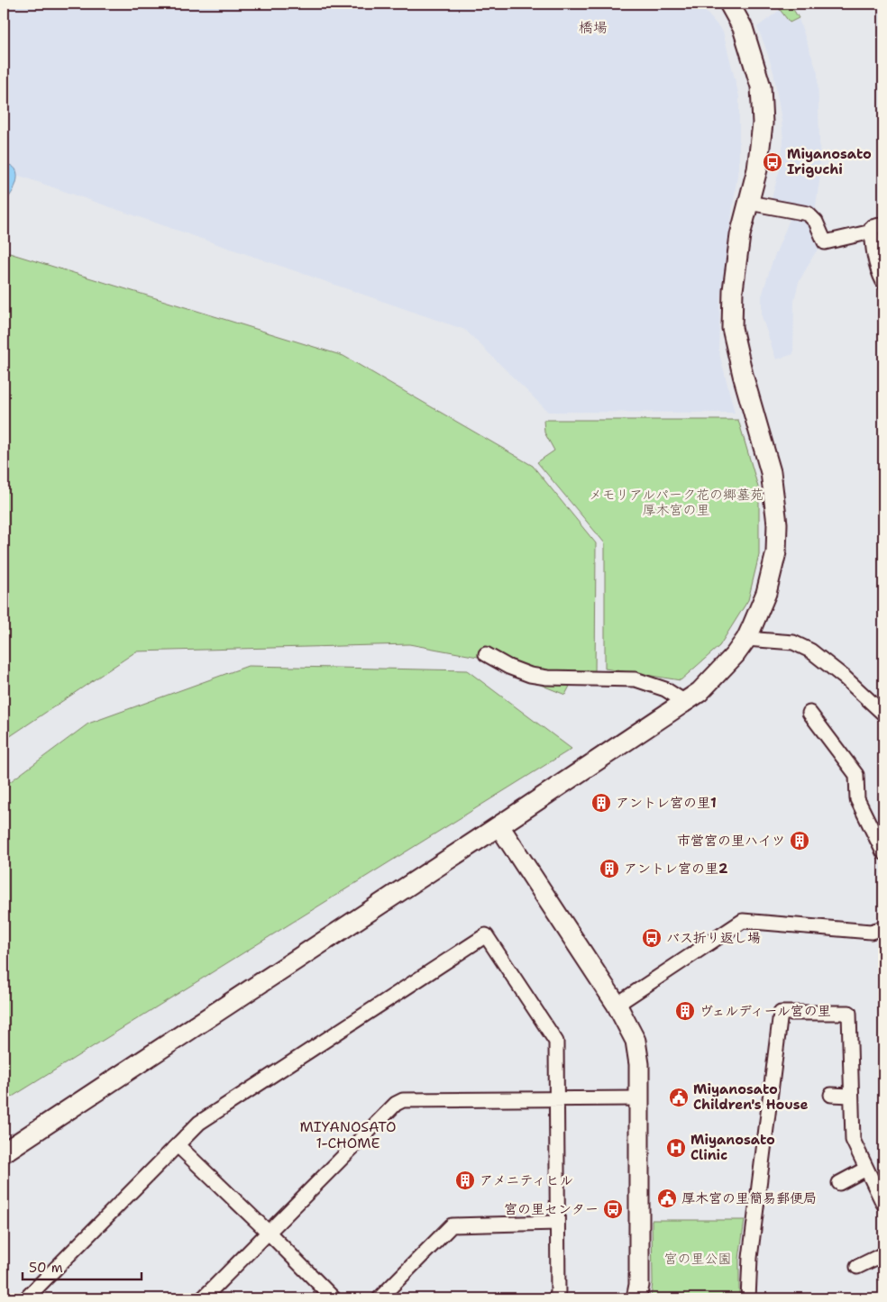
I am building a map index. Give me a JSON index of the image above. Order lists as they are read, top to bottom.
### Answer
{
  "districts": ["橋場", "MIYANOSATO 1-CHOME"],
  "parks": ["メモリアルパーク花の郷墓苑 厚木宮の里", "宮の里公園"],
  "places": {
    "bus stop": ["Miyanosato Iriguchi", "バス折り返し場", "宮の里センター"],
    "building": [
      "アントレ宮の里1",
      "市営宮の里ハイツ",
      "アントレ宮の里2",
      "ヴェルディール宮の里",
      "アメニティヒル"
    ],
    "public building": ["Miyanosato Children's House", "厚木宮の里簡易郵便局"],
    "hospital": ["Miyanosato Clinic"]
  },
  "scale_bar": "50 m"
}
